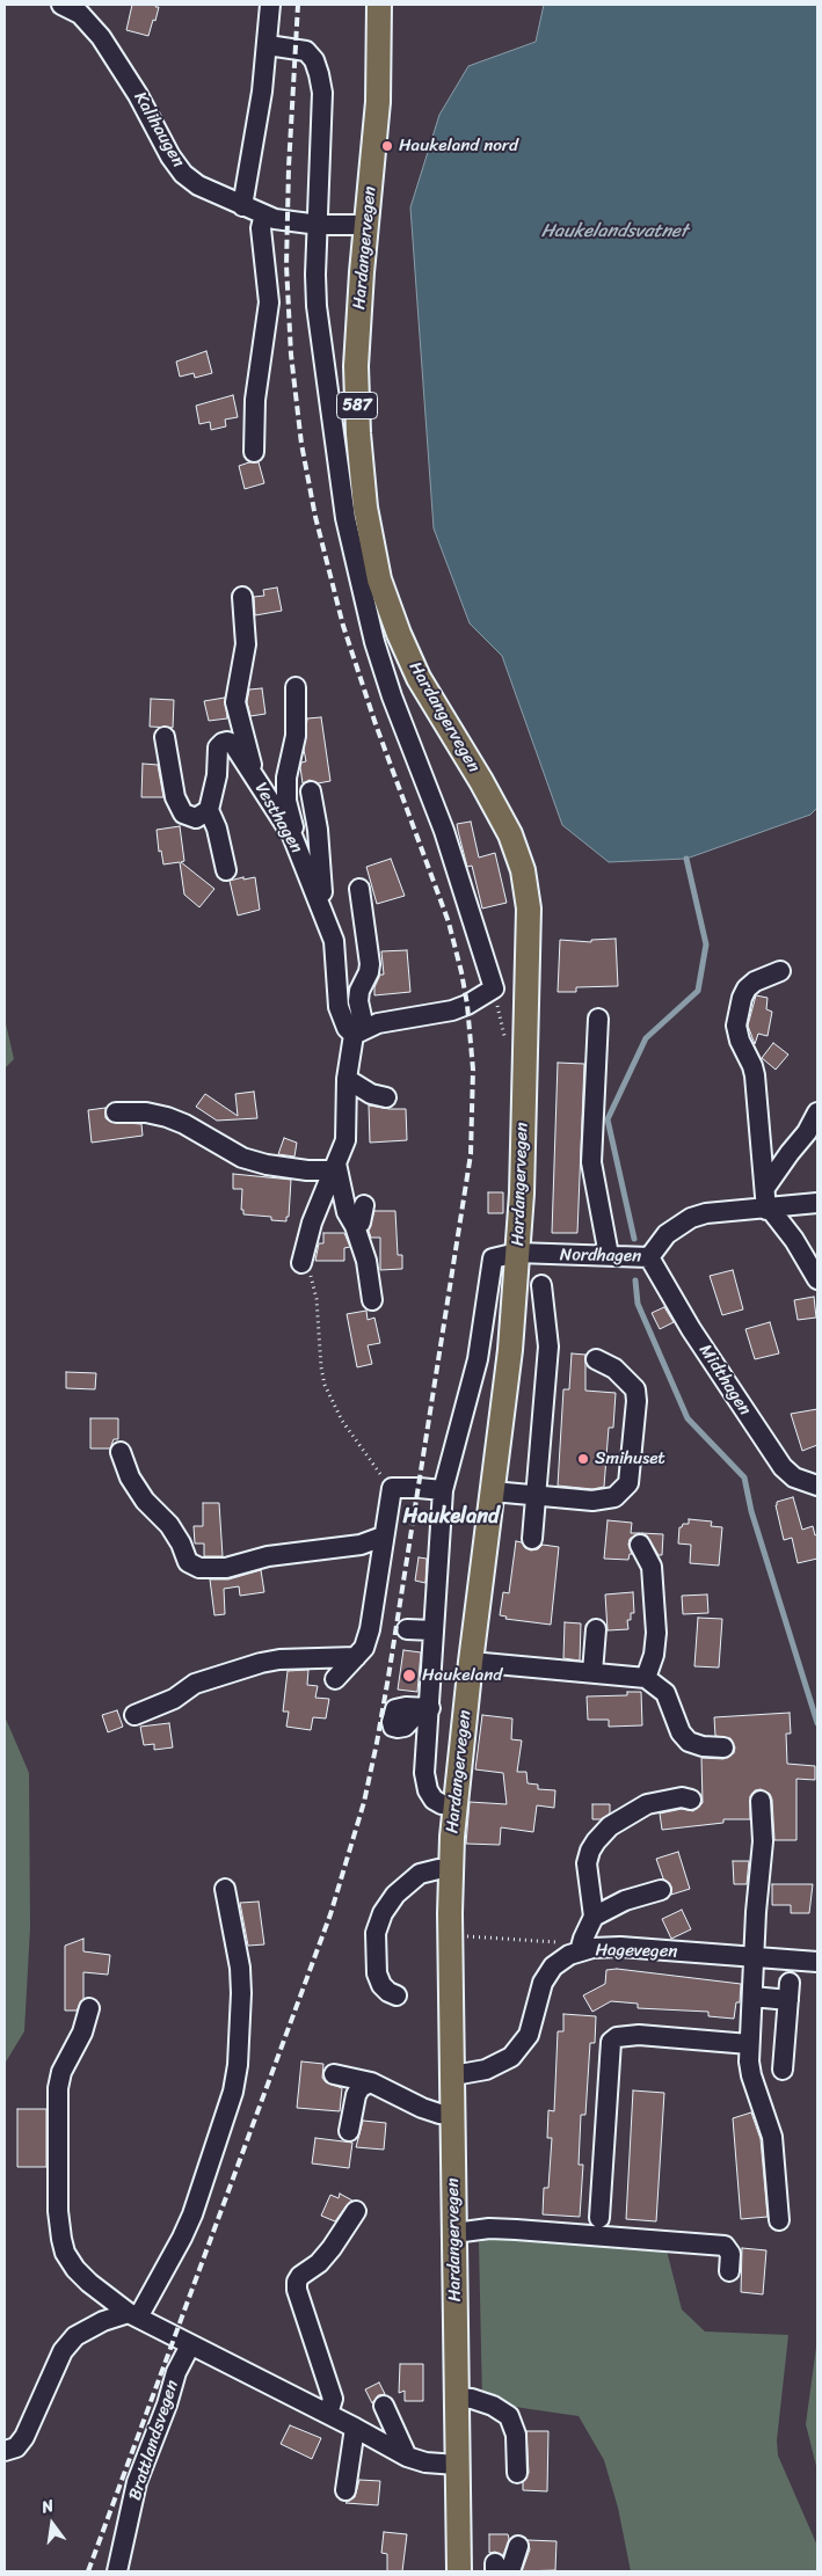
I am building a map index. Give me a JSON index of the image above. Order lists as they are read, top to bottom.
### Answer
{
  "streets": {
    "main road": ["Hardangervegen", "587"],
    "street": [
      "Kalihaugen",
      "Vesthagen",
      "Nordhagen",
      "Midthagen",
      "Hagevegen",
      "Brattlandsvegen"
    ]
  },
  "crossings": [
    ["Kalihaugen", "Hardangervegen"],
    ["Hardangervegen", "Nordhagen"],
    ["Hardangervegen", "Hagevegen"],
    ["Nordhagen", "Midthagen"]
  ],
  "districts": ["Haukeland"],
  "water": ["Haukelandsvatnet"],
  "places": ["Haukeland nord", "Smihuset", "Haukeland"],
  "north": "top"
}
